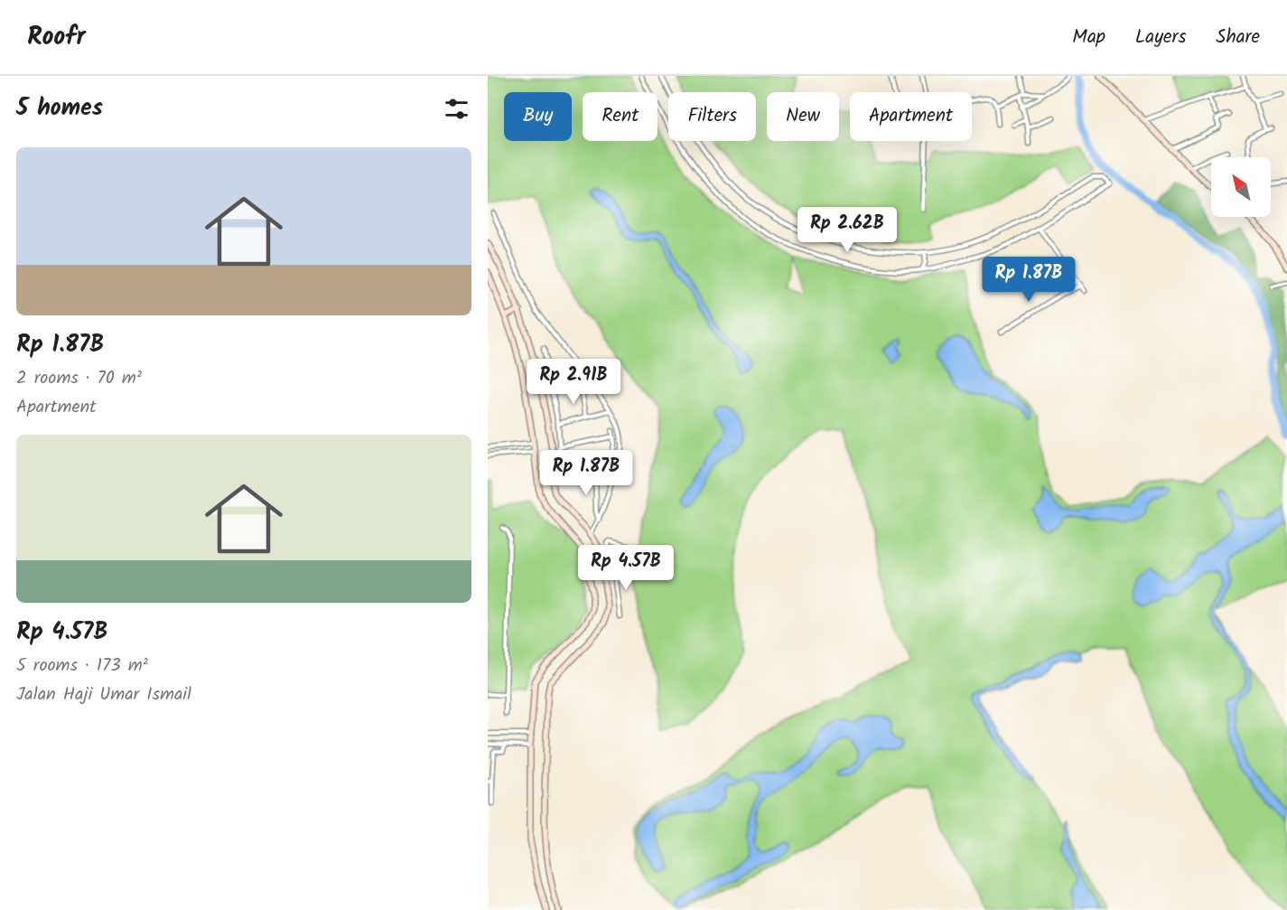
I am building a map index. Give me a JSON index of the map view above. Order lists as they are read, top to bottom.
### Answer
{
  "north": "top left",
  "page": {
    "header": "Roofr",
    "nav": ["Map", "Layers", "Share"],
    "heading": "5 homes",
    "chip": [
      "Buy",
      "Rent",
      "Filters",
      "New",
      "Apartment"
    ],
    "list": [
      {
        "name": "Rp 1.87B",
        "note": "2 rooms · 70 m² · Apartment"
      },
      {
        "name": "Rp 4.57B",
        "note": "5 rooms · 173 m² · Jalan Haji Umar Ismail"
      }
    ],
    "price": [
      "Rp 2.62B",
      "Rp 1.87B",
      "Rp 2.91B",
      "Rp 1.87B",
      "Rp 4.57B"
    ]
  }
}
